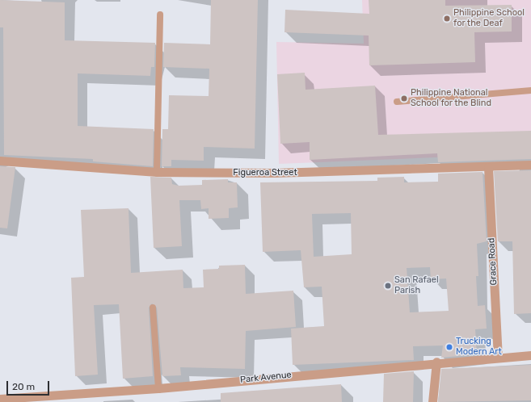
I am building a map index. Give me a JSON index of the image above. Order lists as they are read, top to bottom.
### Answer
{
  "streets": {
    "street": ["Figueroa Street", "Grace Road", "Park Avenue"]
  },
  "crossings": [
    ["Figueroa Street", "Grace Road"],
    ["Grace Road", "Park Avenue"]
  ],
  "places": [
    "Philippine School for the Deaf",
    "Philippine National School for the Blind",
    "San Rafael Parish",
    "Trucking Modern Art"
  ],
  "scale_bar": "20 m"
}
